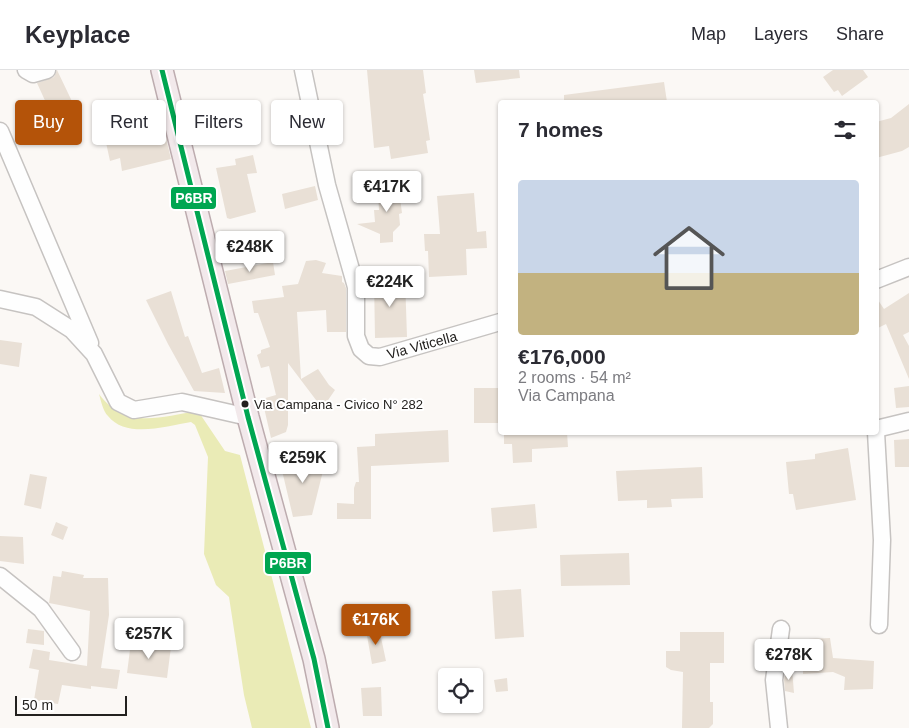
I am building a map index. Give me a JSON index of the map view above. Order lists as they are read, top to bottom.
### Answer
{
  "streets": {
    "street": ["Via Viticella"]
  },
  "places": ["Via Campana - Civico N° 282"],
  "lines": ["transit line P6BR"],
  "scale_bar": "50 m",
  "page": {
    "header": "Keyplace",
    "nav": ["Map", "Layers", "Share"],
    "chip": [
      "Buy",
      "Rent",
      "Filters",
      "New"
    ],
    "heading": "7 homes",
    "list": [
      {
        "name": "€176,000",
        "note": "2 rooms · 54 m² · Via Campana"
      }
    ],
    "price": [
      "€417K",
      "€248K",
      "€224K",
      "€259K",
      "€176K",
      "€257K",
      "€278K"
    ],
    "scale": "50 m"
  }
}
